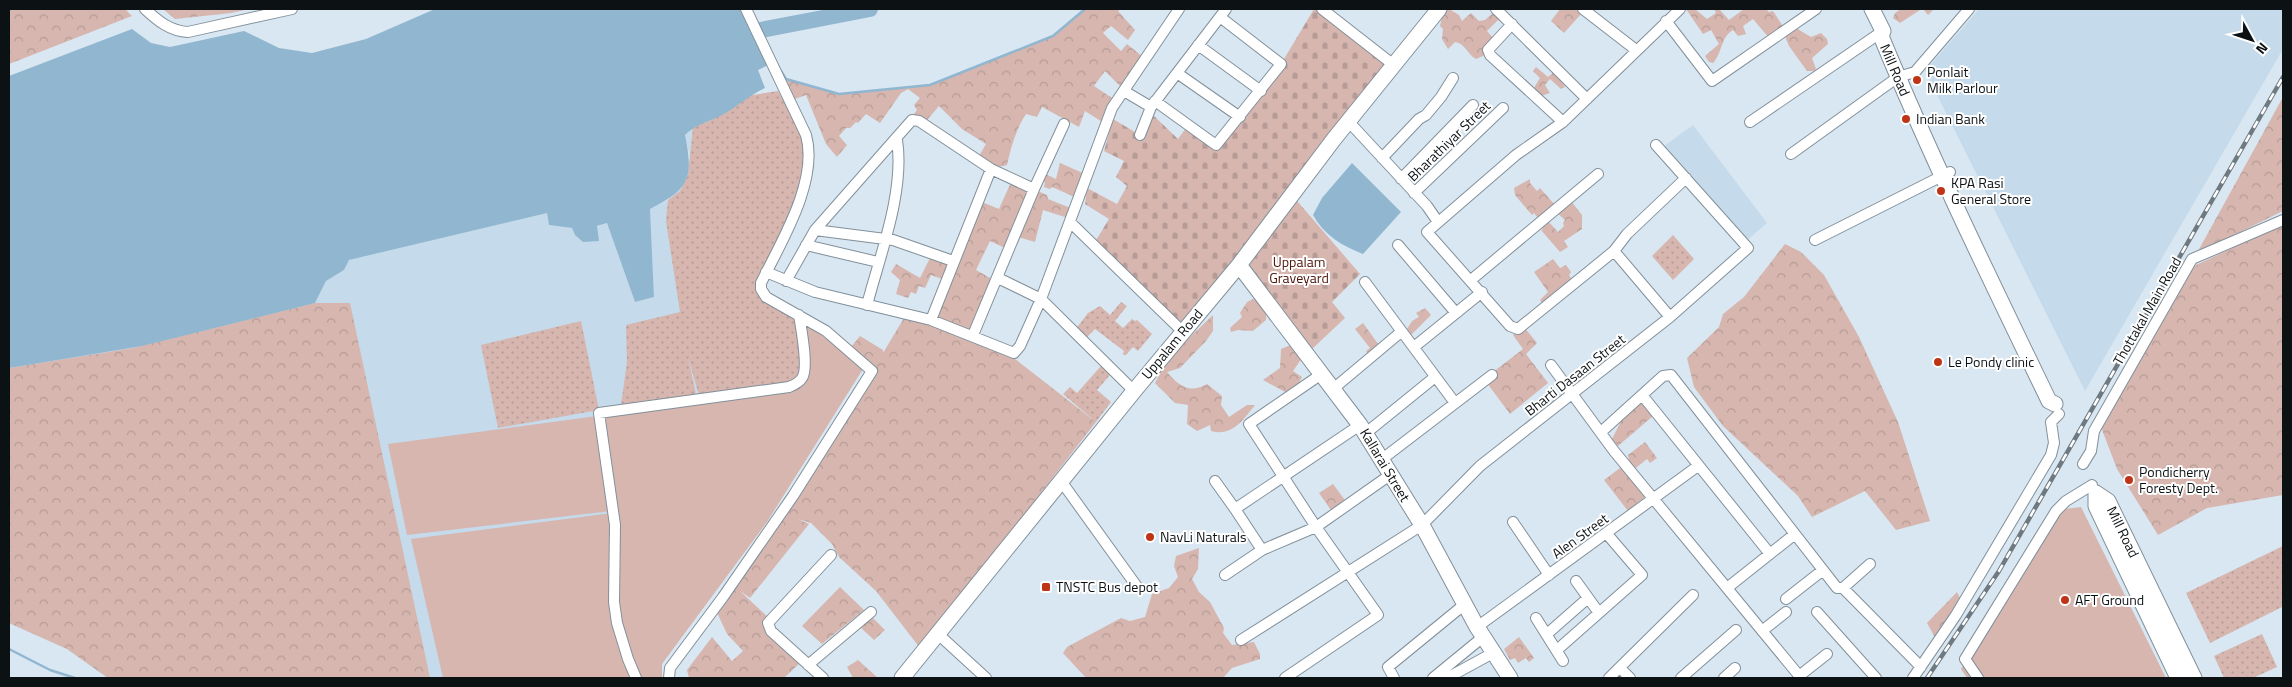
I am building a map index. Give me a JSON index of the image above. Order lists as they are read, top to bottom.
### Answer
{
  "streets": {
    "main road": ["Mill Road", "Uppalam Road", "Kallarai Street"],
    "street": [
      "Bharathiyar Street",
      "Thottakal Main Road",
      "Bharti Dasaan Street",
      "Alen Street"
    ]
  },
  "crossings": [
    ["Uppalam Road", "Kallarai Street"],
    ["Bharti Dasaan Street", "Kallarai Street"],
    ["Kallarai Street", "Alen Street"]
  ],
  "parks": ["Uppalam Graveyard"],
  "places": {
    "other": [
      "Ponlait Milk Parlour",
      "Indian Bank",
      "KPA Rasi General Store",
      "Le Pondy clinic",
      "Pondicherry Foresty Dept.",
      "NavLi Naturals",
      "AFT Ground"
    ],
    "transit": ["TNSTC Bus depot"]
  },
  "north": "bottom right"
}
